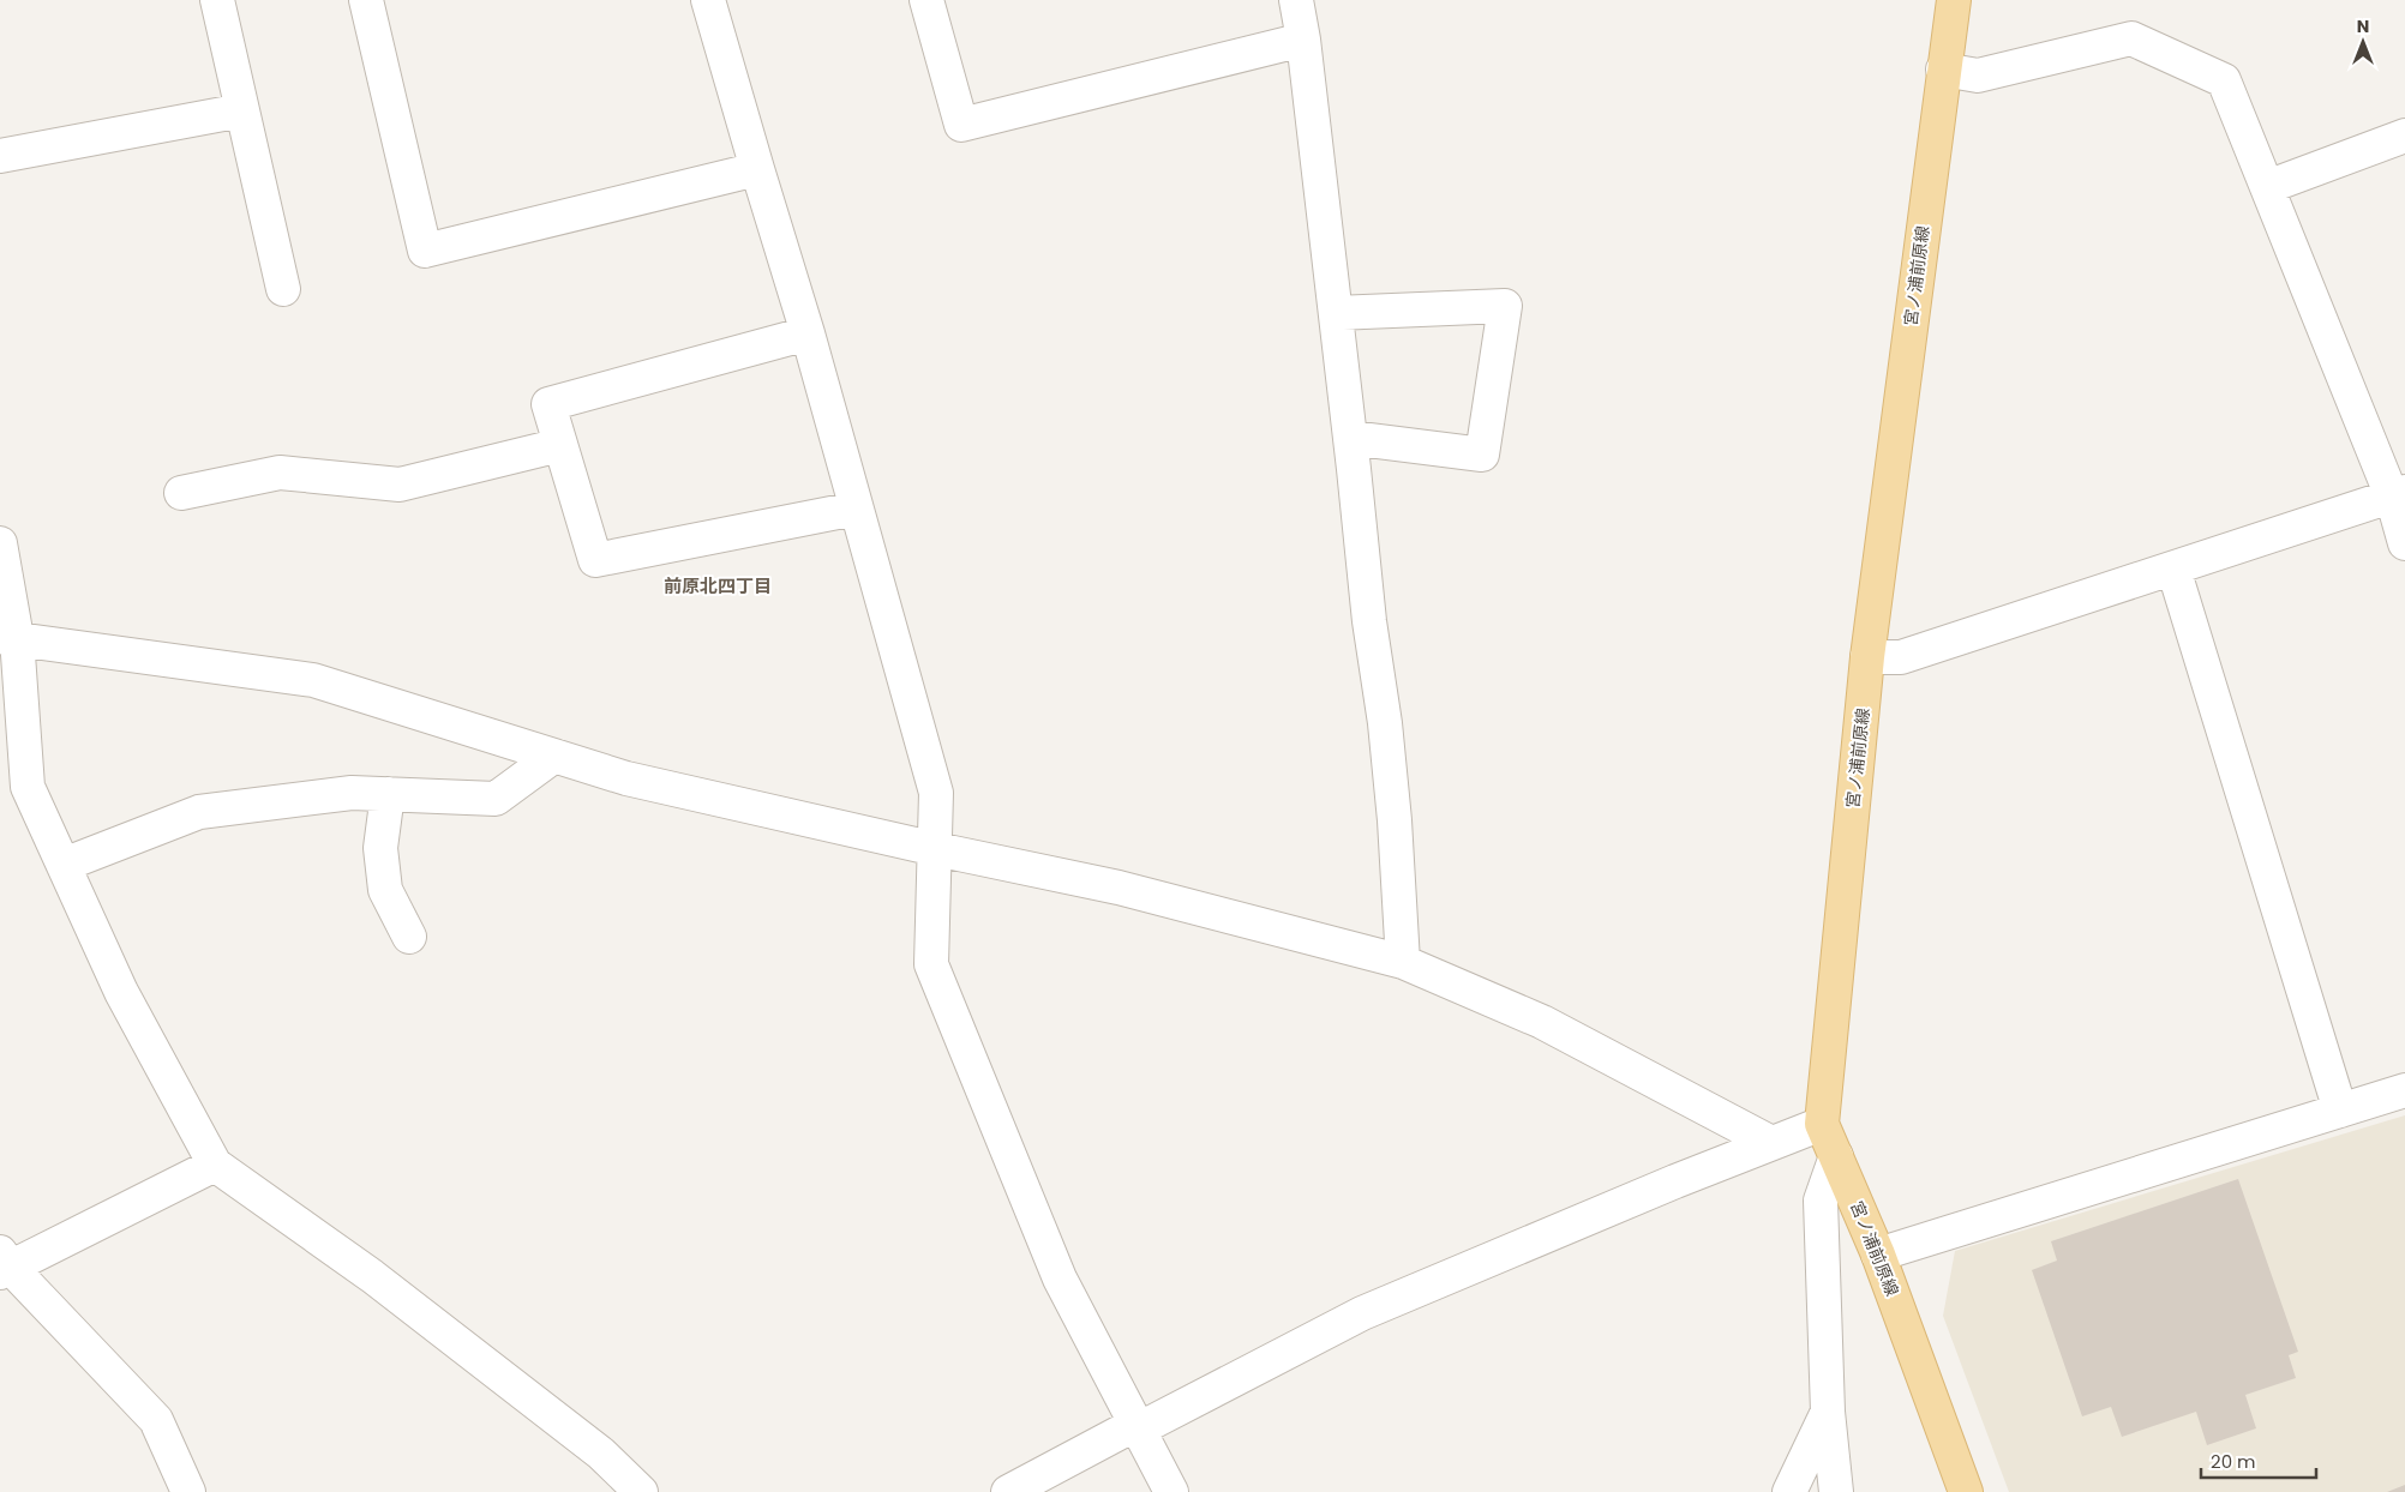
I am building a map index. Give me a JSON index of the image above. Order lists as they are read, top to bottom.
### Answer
{
  "streets": {
    "main road": ["宮ノ浦前原線"]
  },
  "districts": ["前原北四丁目"],
  "scale_bar": "20 m",
  "north": "top"
}
